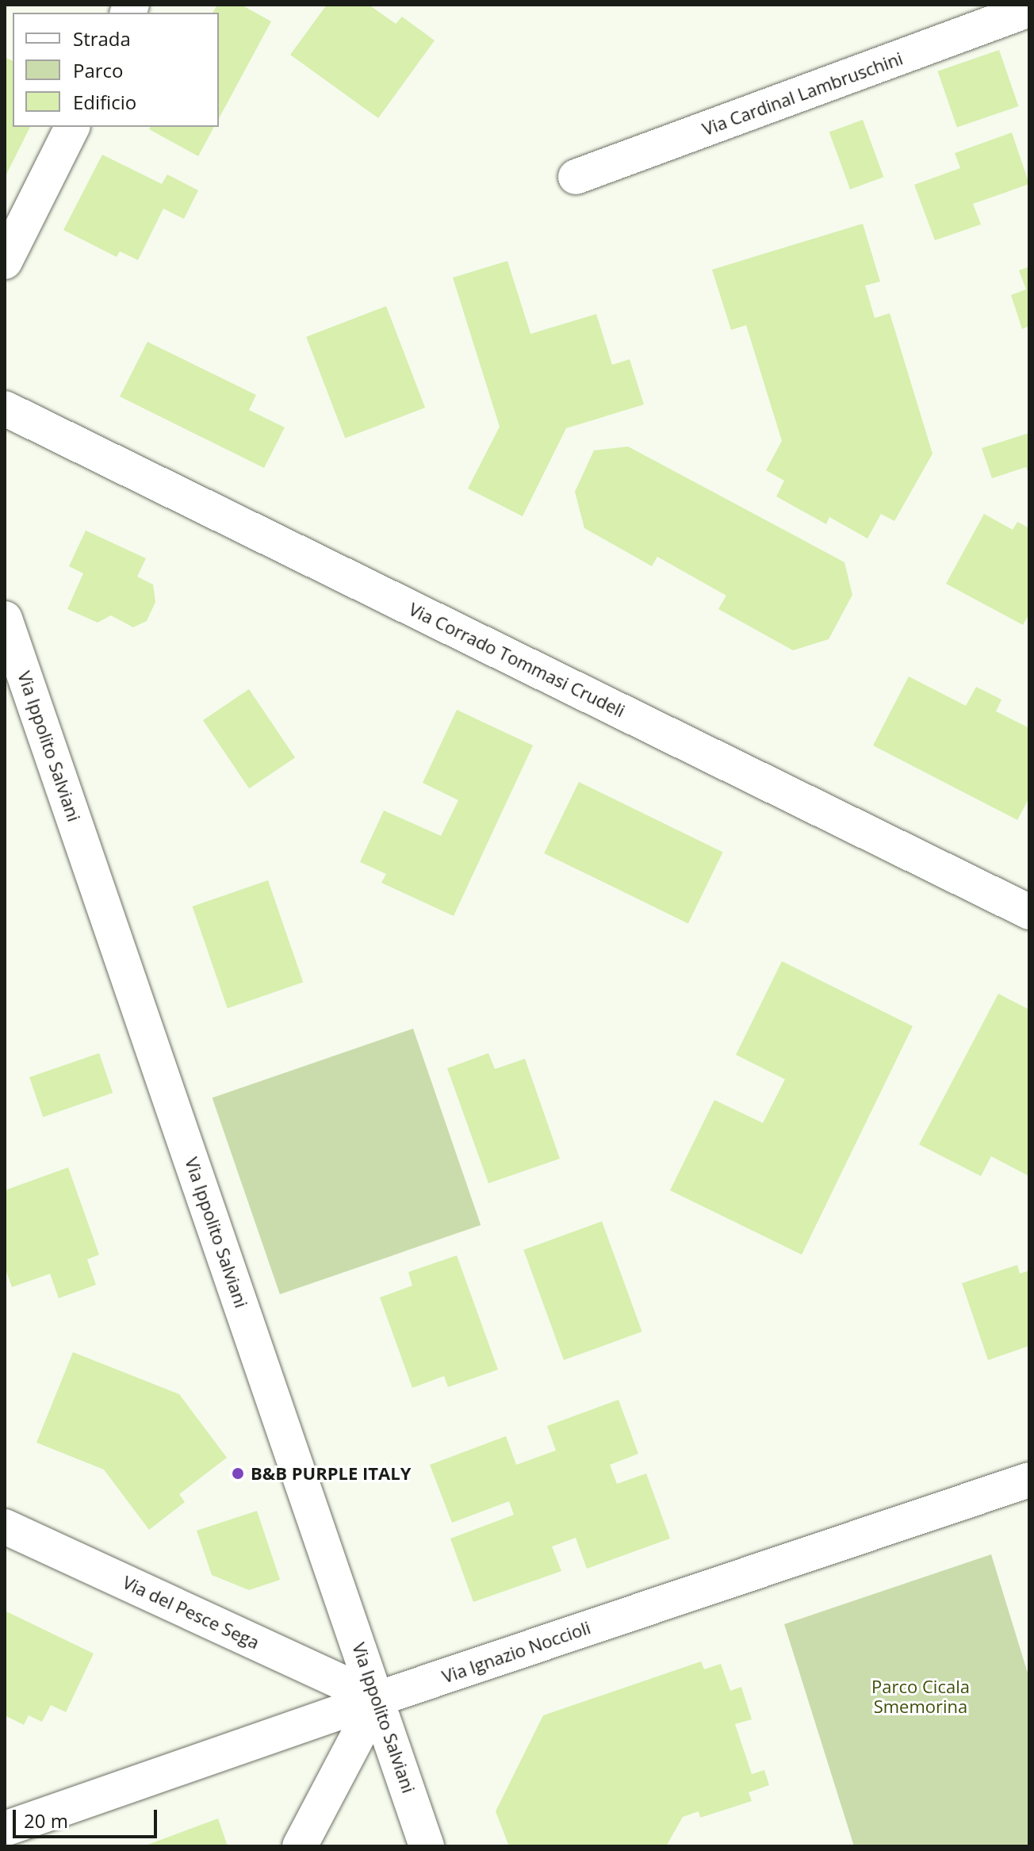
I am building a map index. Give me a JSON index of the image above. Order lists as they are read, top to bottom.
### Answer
{
  "streets": {
    "street": [
      "Via Cardinal Lambruschini",
      "Via Corrado Tommasi Crudeli",
      "Via Ippolito Salviani",
      "Via del Pesce Sega",
      "Via Ignazio Noccioli"
    ]
  },
  "crossings": [
    ["Via Ippolito Salviani", "Via del Pesce Sega"],
    ["Via Ippolito Salviani", "Via Ignazio Noccioli"],
    ["Via del Pesce Sega", "Via Ignazio Noccioli"]
  ],
  "parks": ["Parco Cicala Smemorina"],
  "places": ["B&B PURPLE ITALY"],
  "legend": ["Strada", "Parco", "Edificio"],
  "scale_bar": "20 m"
}
